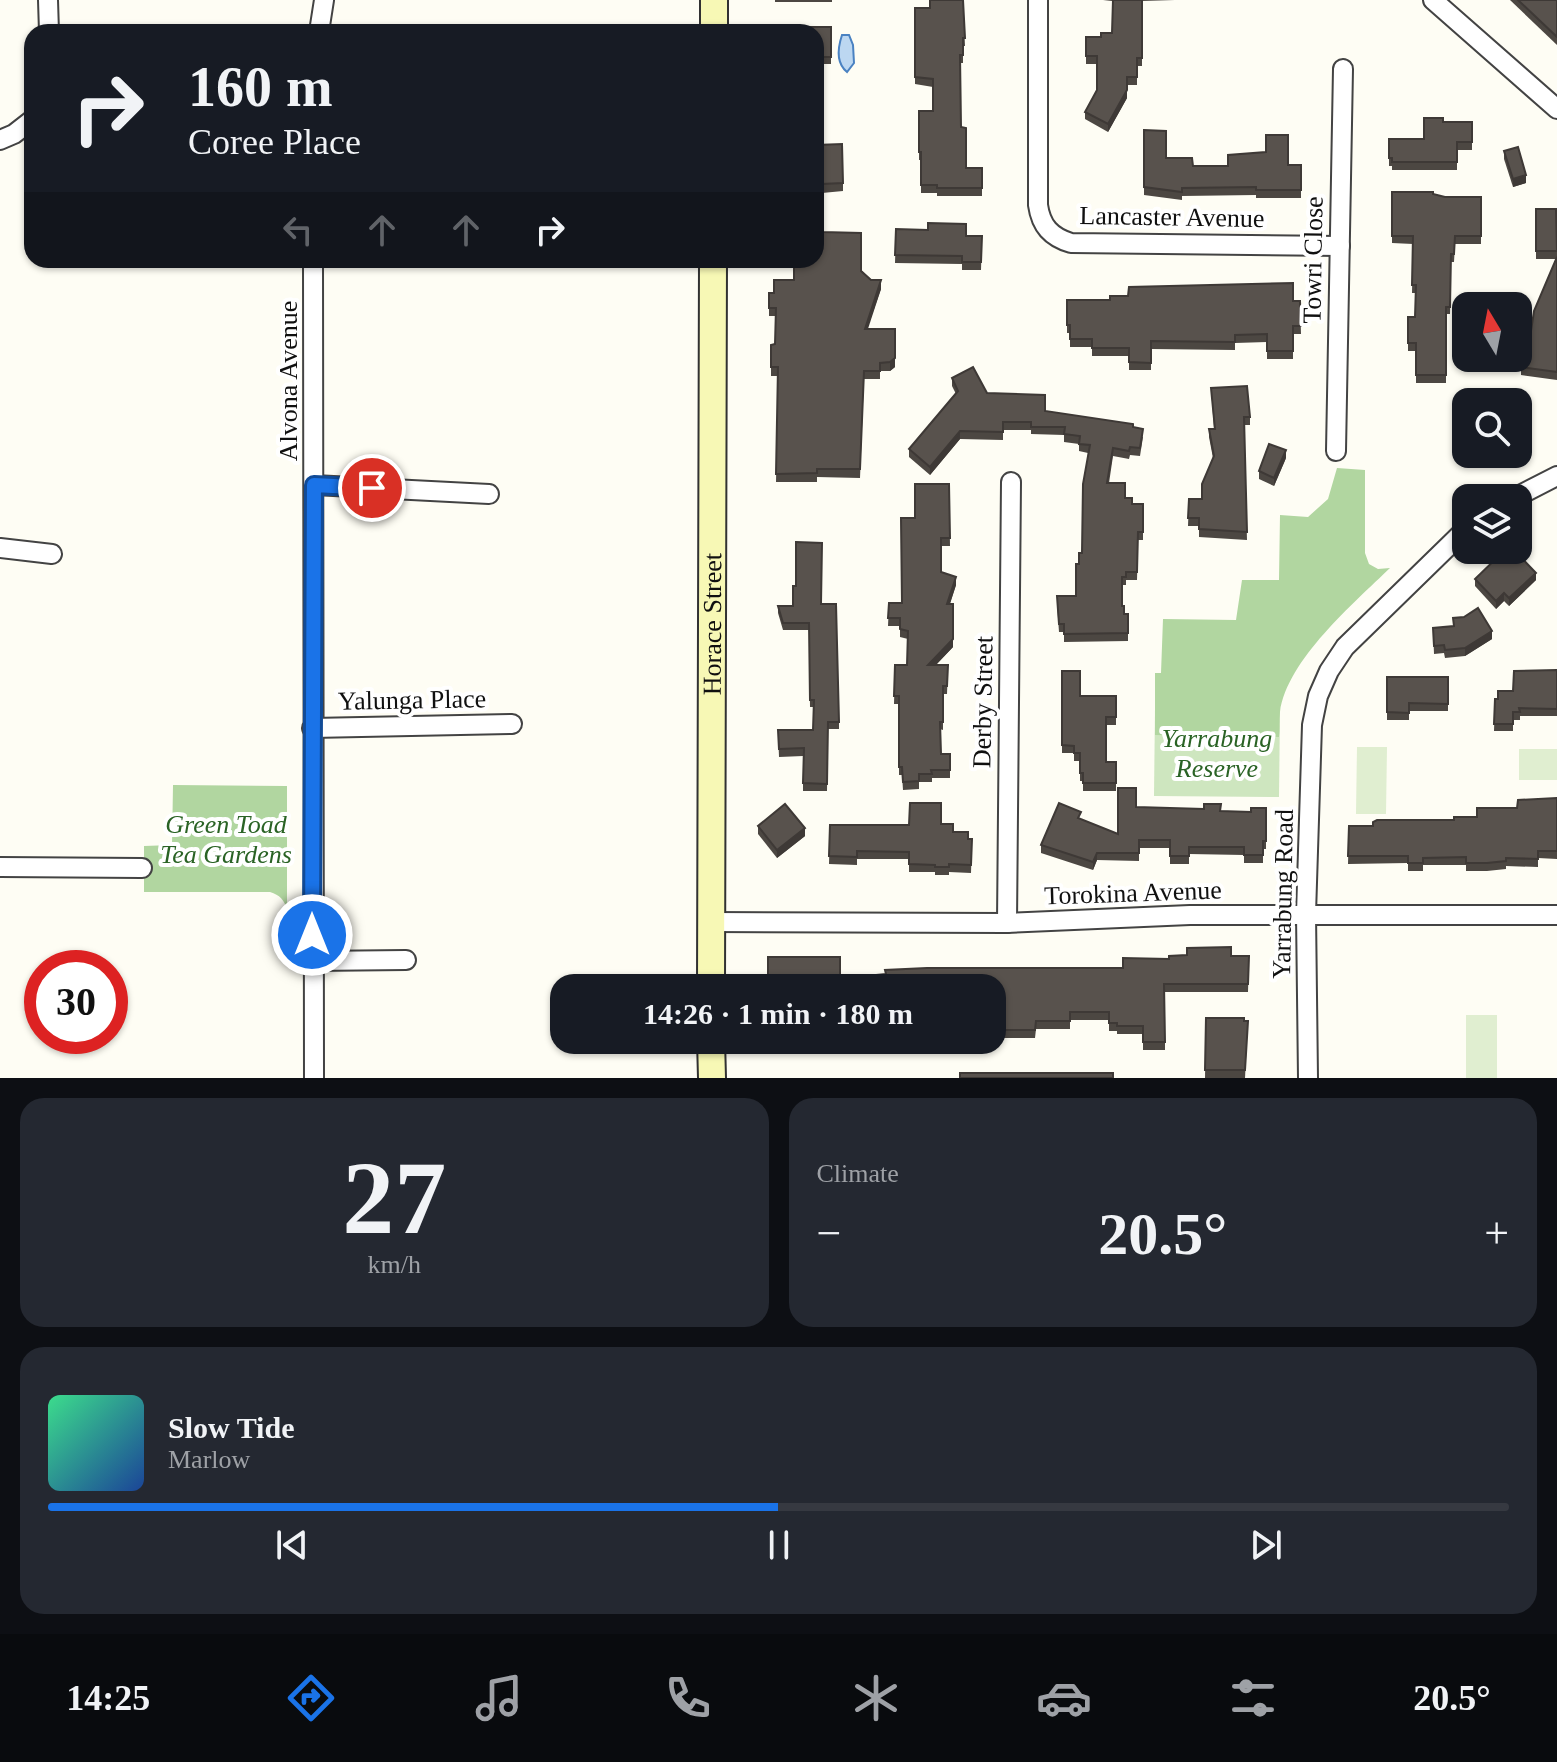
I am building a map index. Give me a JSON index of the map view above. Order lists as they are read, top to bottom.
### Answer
{
  "streets": {
    "main road": ["Horace Street"],
    "street": [
      "Lancaster Avenue",
      "Towri Close",
      "Alvona Avenue",
      "Yalunga Place",
      "Derby Street",
      "Torokina Avenue",
      "Yarrabung Road"
    ]
  },
  "crossings": [
    ["Lancaster Avenue", "Towri Close"],
    ["Alvona Avenue", "Yalunga Place"],
    ["Horace Street", "Torokina Avenue"],
    ["Derby Street", "Torokina Avenue"],
    ["Torokina Avenue", "Yarrabung Road"]
  ],
  "parks": ["Yarrabung Reserve", "Green Toad Tea Gardens"],
  "north": "top",
  "page": {
    "turn": ["160 m", "Coree Place"],
    "limit": "30",
    "trip": "14:26 · 1 min · 180 m",
    "tile": [
      ["27", "km/h"],
      "Climate"
    ],
    "heat": ["−", "20.5°", "+"],
    "song": ["Slow Tide", "Marlow"],
    "tabs": ["14:25", "20.5°"]
  }
}
